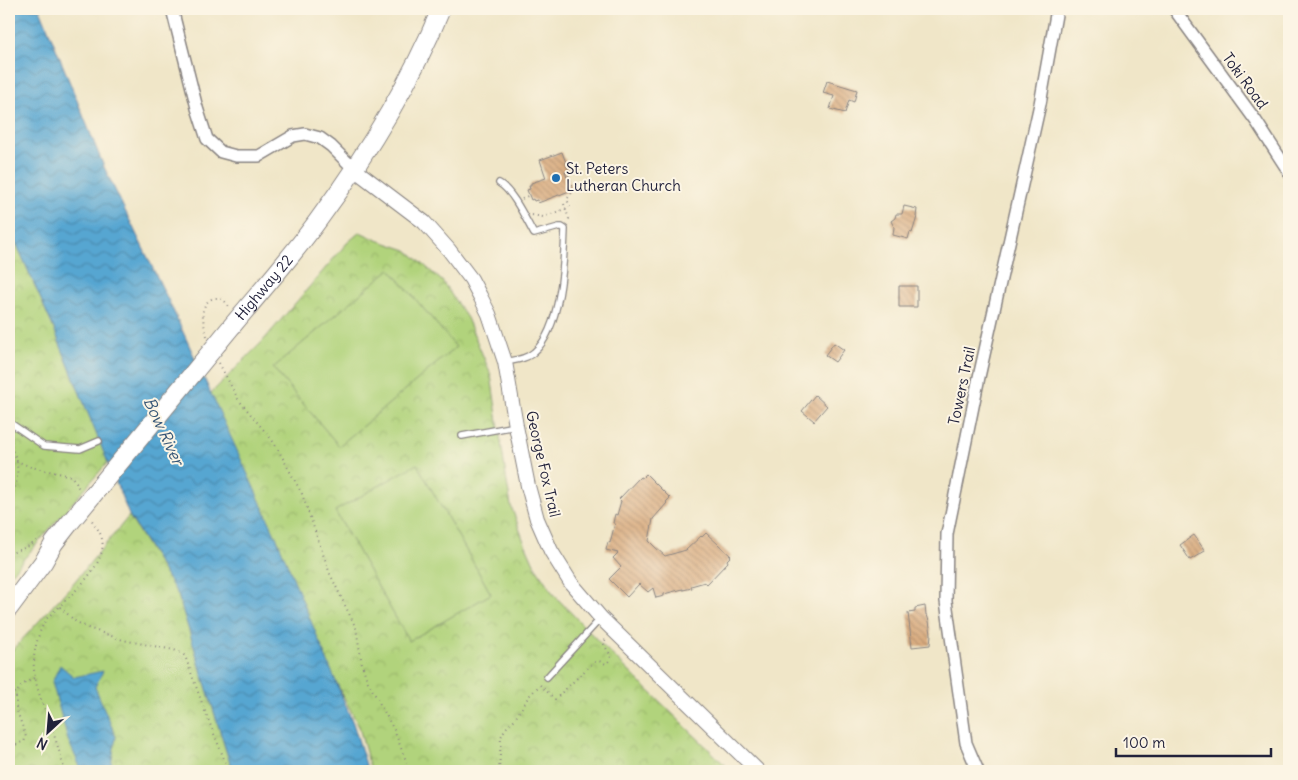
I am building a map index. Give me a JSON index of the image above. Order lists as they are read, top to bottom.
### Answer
{
  "streets": {
    "main road": ["Highway 22"],
    "street": ["Toki Road", "Towers Trail", "George Fox Trail"]
  },
  "crossings": [
    ["Highway 22", "George Fox Trail"]
  ],
  "water": ["Bow River"],
  "places": ["St. Peters Lutheran Church"],
  "scale_bar": "100 m",
  "north": "bottom left"
}
